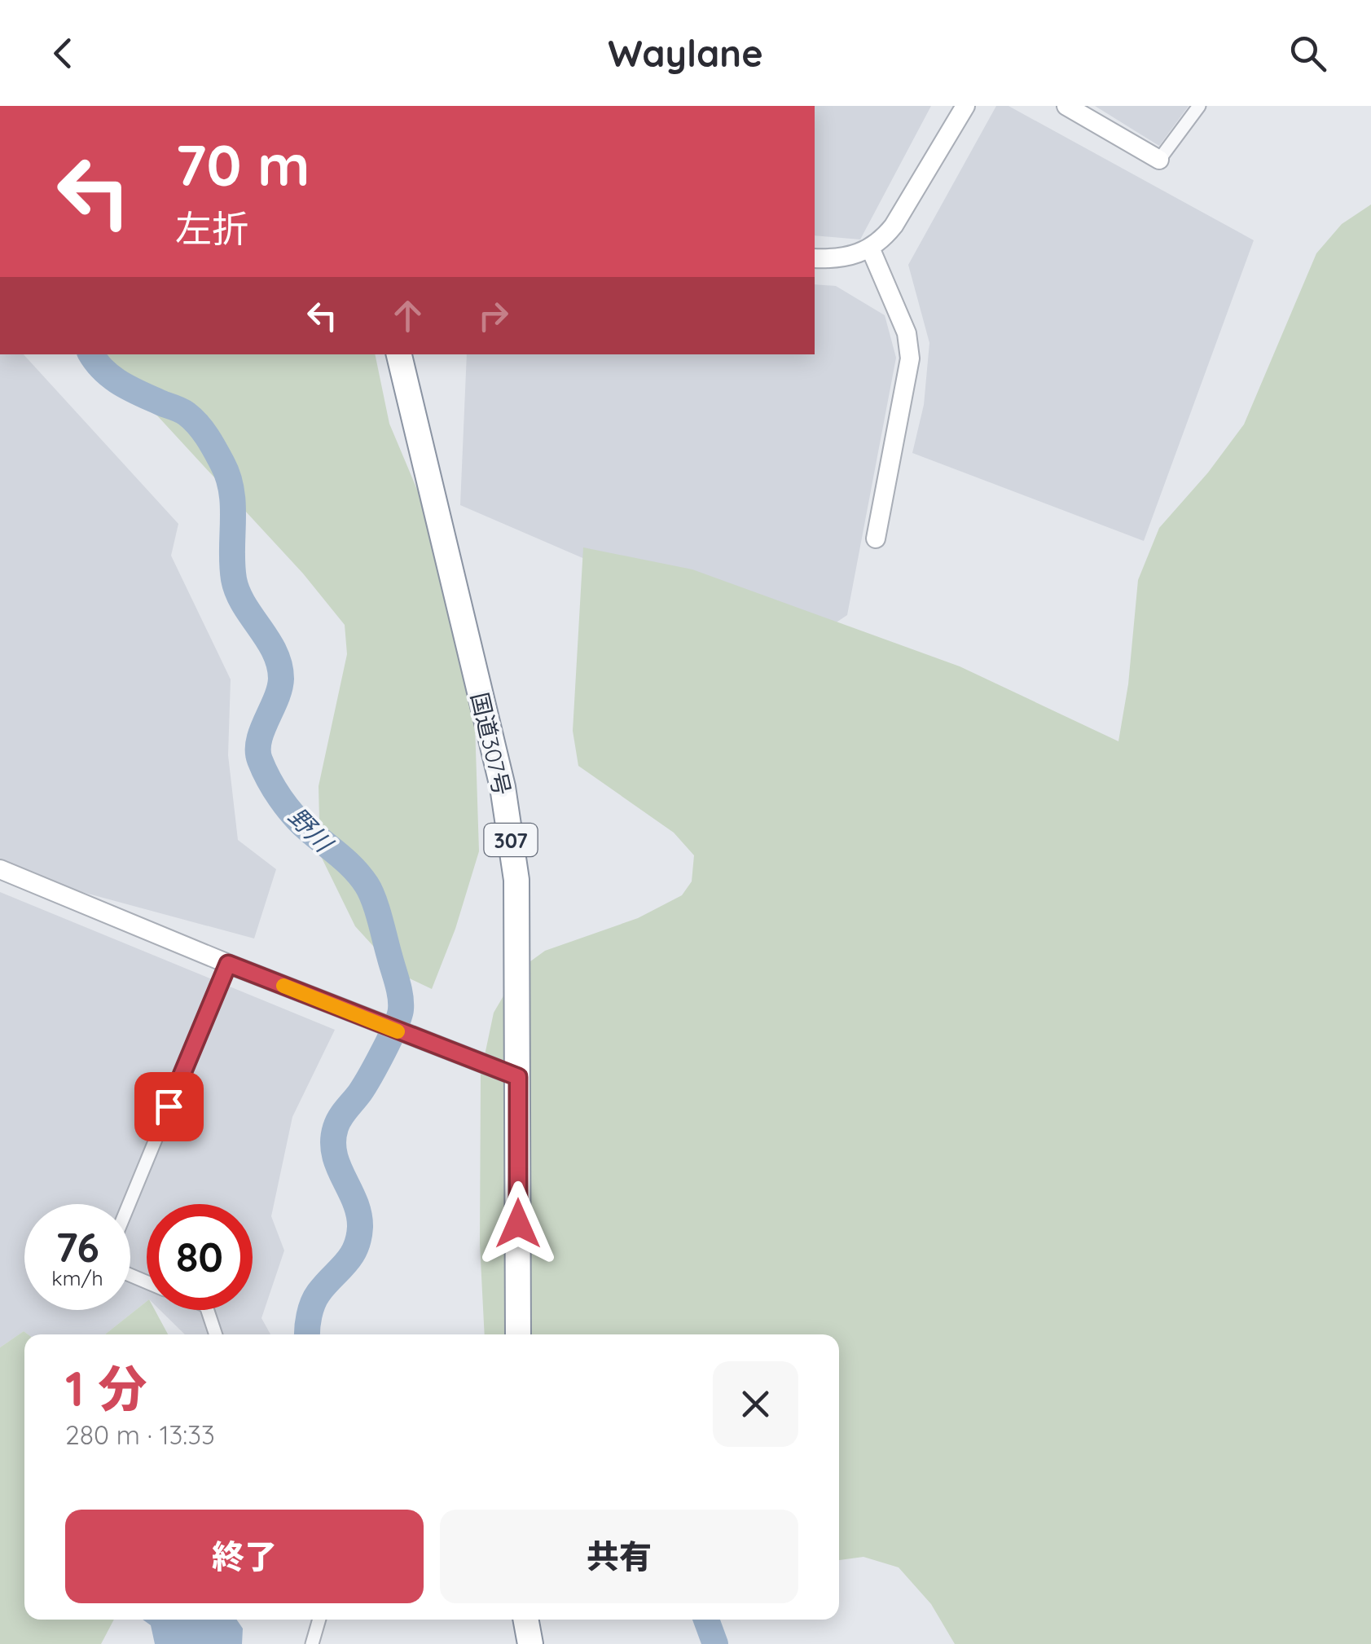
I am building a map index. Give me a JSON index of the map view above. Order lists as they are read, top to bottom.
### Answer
{
  "streets": {
    "highway": ["国道307号", "307"]
  },
  "water": ["野川"],
  "page": {
    "header": "Waylane",
    "turn": ["70 m", "左折"],
    "speed": "76 km/h",
    "limit": "80",
    "heading": ["1 分", "280 m · 13:33"],
    "buttons": ["終了", "共有"]
  }
}
